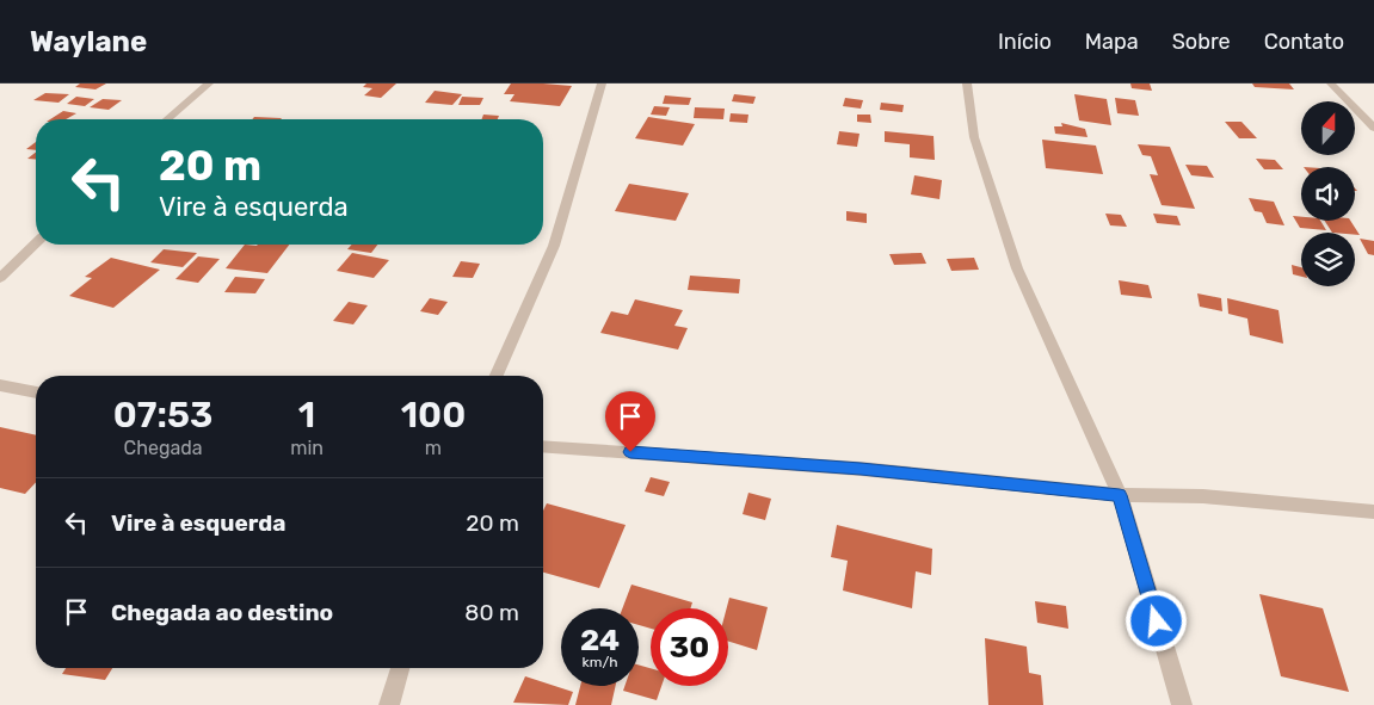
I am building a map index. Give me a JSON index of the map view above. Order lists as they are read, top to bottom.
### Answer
{
  "north": "top",
  "page": {
    "header": "Waylane",
    "nav": [
      "Início",
      "Mapa",
      "Sobre",
      "Contato"
    ],
    "turn": ["20 m", "Vire à esquerda"],
    "eta": [
      "07:53",
      "Chegada",
      "1",
      "min",
      "100",
      "m"
    ],
    "list": [
      {
        "name": "Vire à esquerda",
        "value": "20 m"
      },
      {
        "name": "Chegada ao destino",
        "value": "80 m"
      }
    ],
    "speed": "24 km/h",
    "limit": "30"
  }
}
